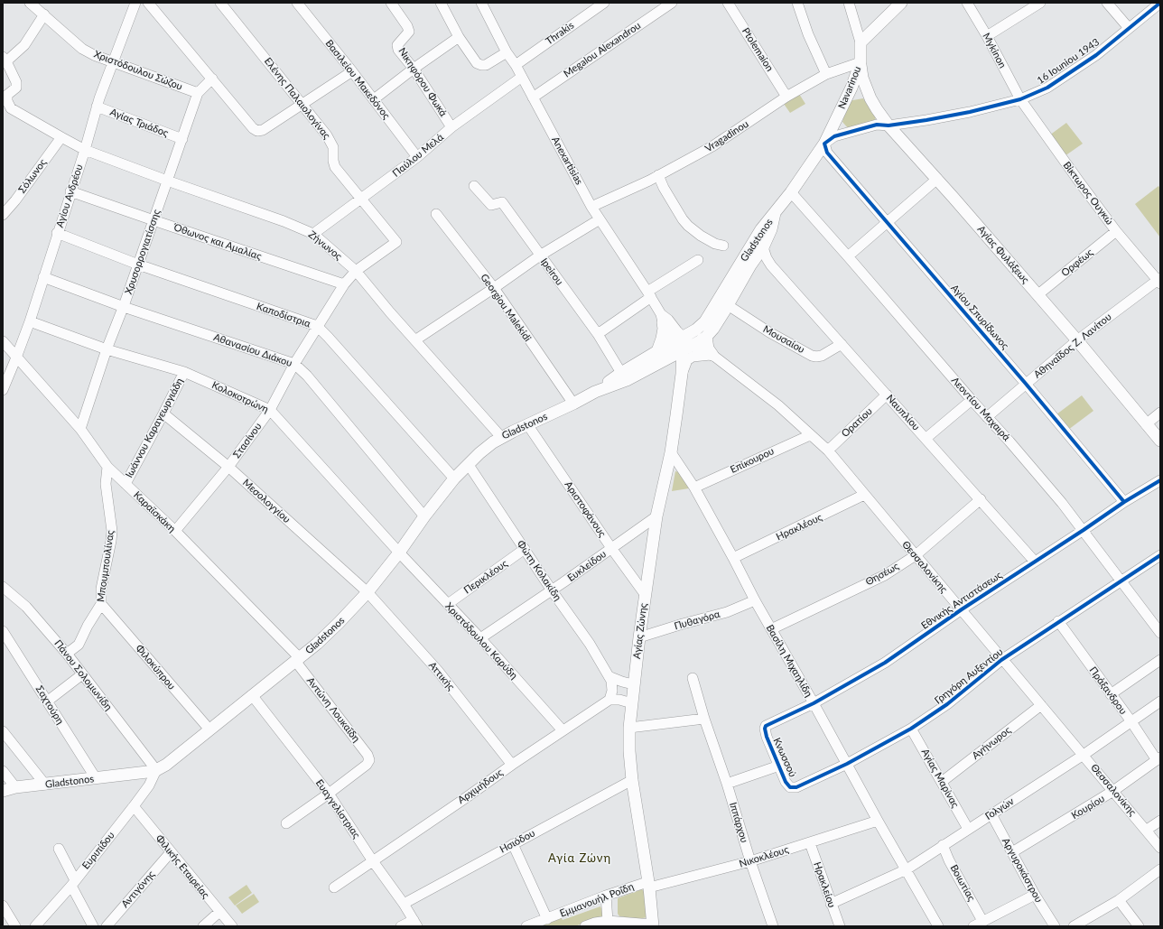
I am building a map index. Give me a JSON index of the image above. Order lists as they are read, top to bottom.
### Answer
{
  "streets": {
    "main road": [
      "Navarinou",
      "Gladstonos",
      "Αγίας Φυλάξεως",
      "Αγίας Ζώνης"
    ],
    "street": [
      "Thrakis",
      "Megalou Alexandrou",
      "Ptolemaion",
      "Mykinon",
      "16 Iouniou 1943",
      "Χριστόδουλου Σώζου",
      "Βασιλείου Μακεδόνος",
      "Νικηφόρου Φωκά",
      "Ελένης Παλαιολογίνας",
      "Αγίας Τριάδος",
      "Vragadinou",
      "Παύλου Μελά",
      "Anexartisias",
      "Σόλωνος",
      "Βίκτωρος Ουγκώ",
      "Αγίου Ανδρέου",
      "Όθωνος και Αμαλίας",
      "Ζήνωνος",
      "Χρυσορρογιατίσσης",
      "Ορφέως",
      "Ipeirou",
      "Georgiou Malekidi",
      "Καποδίστρια",
      "Αγίου Σπυρίδωνος",
      "Μουσαίου",
      "Αθηναΐδος Ζ. Λανίτου",
      "Αθανασίου Διάκου",
      "Κολοκοτρώνη",
      "Λεοντίου Μαχαιρά",
      "Ναυπλίου",
      "Ορατίου",
      "Ιωάννου Καραγεωργιάδη",
      "Στασίνου",
      "Επίκουρου",
      "Μεσολογγίου",
      "Αριστοφάνους",
      "Καραϊσκάκη",
      "Ηρακλέους",
      "Μπουμπουλίνας",
      "Ευκλείδου",
      "Θεσσαλονίκης",
      "Φώτη Κολακίδη",
      "Θησέως",
      "Περικλέους",
      "Εθνικής Αντιστάσεως",
      "Πυθαγόρα",
      "Χριστόδουλου Καρύδη",
      "Βασίλη Μιχαηλίδη",
      "Φιλοκύπρου",
      "Πάνου Σολομωνίδη",
      "Αττικής",
      "Γρηγόρη Αυξεντίου",
      "Πράξανδρου",
      "Σαχτούρη",
      "Αντώνη Λουκαΐδη",
      "Αγήνωρος",
      "Κνωσσού",
      "Αγίας Μαρίνας",
      "Αρχιμήδους",
      "Κουρίου",
      "Ευαγγελίστριας",
      "Γολγών",
      "Ιππάρχου",
      "Ησιόδου",
      "Ευριπίδου",
      "Νικοκλέους",
      "Φιλικής Εταιρείας",
      "Αργυροκάστρου",
      "Βοιωτίας",
      "Ηρακλείου",
      "Αντιγόνης",
      "Εμμανουήλ Ροΐδη"
    ]
  },
  "crossings": [
    ["Thrakis", "Anexartisias"],
    ["Megalou Alexandrou", "Anexartisias"],
    ["Ptolemaion", "Vragadinou"],
    ["Mykinon", "16 Iouniou 1943"],
    ["Mykinon", "Βίκτωρος Ουγκώ"],
    ["16 Iouniou 1943", "Βίκτωρος Ουγκώ"],
    ["16 Iouniou 1943", "Gladstonos"],
    ["16 Iouniou 1943", "Αγίας Φυλάξεως"],
    ["Χριστόδουλου Σώζου", "Αγίου Ανδρέου"],
    ["Χριστόδουλου Σώζου", "Χρυσορρογιατίσσης"],
    ["Βασιλείου Μακεδόνος", "Παύλου Μελά"],
    ["Νικηφόρου Φωκά", "Παύλου Μελά"],
    ["Navarinou", "Vragadinou"],
    ["Navarinou", "Gladstonos"],
    ["Navarinou", "Αγίας Φυλάξεως"],
    ["Navarinou", "Αγίου Σπυρίδωνος"],
    ["Ελένης Παλαιολογίνας", "Παύλου Μελά"],
    ["Ελένης Παλαιολογίνας", "Στασίνου"],
    ["Αγίας Τριάδος", "Αγίου Ανδρέου"],
    ["Αγίας Τριάδος", "Χρυσορρογιατίσσης"],
    ["Vragadinou", "Anexartisias"],
    ["Vragadinou", "Αγίας Φυλάξεως"],
    ["Παύλου Μελά", "Anexartisias"],
    ["Παύλου Μελά", "Ζήνωνος"],
    ["Anexartisias", "Gladstonos"],
    ["Anexartisias", "Θεσσαλονίκης"],
    ["Anexartisias", "Αγίας Ζώνης"],
    ["Σόλωνος", "Ζήνωνος"],
    ["Βίκτωρος Ουγκώ", "Ορφέως"],
    ["Βίκτωρος Ουγκώ", "Αθηναΐδος Ζ. Λανίτου"],
    ["Αγίου Ανδρέου", "Όθωνος και Αμαλίας"],
    ["Αγίου Ανδρέου", "Ζήνωνος"],
    ["Αγίου Ανδρέου", "Καποδίστρια"],
    ["Αγίου Ανδρέου", "Αθανασίου Διάκου"],
    ["Αγίου Ανδρέου", "Κολοκοτρώνη"],
    ["Αγίου Ανδρέου", "Καραϊσκάκη"],
    ["Gladstonos", "Ζήνωνος"],
    ["Gladstonos", "Αγίας Φυλάξεως"],
    ["Gladstonos", "Ipeirou"],
    ["Gladstonos", "Georgiou Malekidi"],
    ["Gladstonos", "Καποδίστρια"],
    ["Gladstonos", "Αγίου Σπυρίδωνος"],
    ["Gladstonos", "Μουσαίου"],
    ["Gladstonos", "Αθανασίου Διάκου"],
    ["Gladstonos", "Κολοκοτρώνη"],
    ["Gladstonos", "Λεοντίου Μαχαιρά"],
    ["Gladstonos", "Ναυπλίου"],
    ["Gladstonos", "Μεσολογγίου"],
    ["Gladstonos", "Αριστοφάνους"],
    ["Gladstonos", "Καραϊσκάκη"],
    ["Gladstonos", "Θεσσαλονίκης"],
    ["Gladstonos", "Φώτη Κολακίδη"],
    ["Gladstonos", "Αγίας Ζώνης"],
    ["Gladstonos", "Χριστόδουλου Καρύδη"],
    ["Gladstonos", "Φιλοκύπρου"],
    ["Gladstonos", "Πάνου Σολομωνίδη"],
    ["Gladstonos", "Αττικής"],
    ["Gladstonos", "Σαχτούρη"],
    ["Gladstonos", "Αντώνη Λουκαΐδη"],
    ["Gladstonos", "Ευαγγελίστριας"],
    ["Gladstonos", "Ευριπίδου"],
    ["Όθωνος και Αμαλίας", "Χρυσορρογιατίσσης"],
    ["Όθωνος και Αμαλίας", "Στασίνου"],
    ["Ζήνωνος", "Χρυσορρογιατίσσης"],
    ["Ζήνωνος", "Στασίνου"],
    ["Χρυσορρογιατίσσης", "Καποδίστρια"],
    ["Χρυσορρογιατίσσης", "Αθανασίου Διάκου"],
    ["Χρυσορρογιατίσσης", "Κολοκοτρώνη"],
    ["Χρυσορρογιατίσσης", "Καραϊσκάκη"],
    ["Αγίας Φυλάξεως", "Ορφέως"],
    ["Αγίας Φυλάξεως", "Αθηναΐδος Ζ. Λανίτου"],
    ["Καποδίστρια", "Στασίνου"],
    ["Αγίου Σπυρίδωνος", "Αθηναΐδος Ζ. Λανίτου"],
    ["Αγίου Σπυρίδωνος", "Εθνικής Αντιστάσεως"],
    ["Μουσαίου", "Ναυπλίου"],
    ["Αθηναΐδος Ζ. Λανίτου", "Λεοντίου Μαχαιρά"],
    ["Αθανασίου Διάκου", "Στασίνου"],
    ["Κολοκοτρώνη", "Ιωάννου Καραγεωργιάδη"],
    ["Κολοκοτρώνη", "Στασίνου"],
    ["Κολοκοτρώνη", "Χριστόδουλου Καρύδη"],
    ["Λεοντίου Μαχαιρά", "Εθνικής Αντιστάσεως"],
    ["Λεοντίου Μαχαιρά", "Γρηγόρη Αυξεντίου"],
    ["Ναυπλίου", "Ορατίου"],
    ["Ναυπλίου", "Θησέως"],
    ["Ναυπλίου", "Εθνικής Αντιστάσεως"],
    ["Ορατίου", "Θεσσαλονίκης"],
    ["Ιωάννου Καραγεωργιάδη", "Μεσολογγίου"],
    ["Ιωάννου Καραγεωργιάδη", "Καραϊσκάκη"],
    ["Στασίνου", "Μεσολογγίου"],
    ["Στασίνου", "Καραϊσκάκη"],
    ["Επίκουρου", "Θεσσαλονίκης"],
    ["Επίκουρου", "Βασίλη Μιχαηλίδη"],
    ["Μεσολογγίου", "Αττικής"],
    ["Αριστοφάνους", "Ευκλείδου"],
    ["Αριστοφάνους", "Αγίας Ζώνης"],
    ["Καραϊσκάκη", "Μπουμπουλίνας"],
    ["Καραϊσκάκη", "Αντώνη Λουκαΐδη"],
    ["Ηρακλέους", "Θεσσαλονίκης"],
    ["Ηρακλέους", "Βασίλη Μιχαηλίδη"],
    ["Μπουμπουλίνας", "Φιλοκύπρου"],
    ["Μπουμπουλίνας", "Πάνου Σολομωνίδη"],
    ["Ευκλείδου", "Φώτη Κολακίδη"],
    ["Ευκλείδου", "Αγίας Ζώνης"],
    ["Ευκλείδου", "Χριστόδουλου Καρύδη"],
    ["Θεσσαλονίκης", "Θησέως"],
    ["Θεσσαλονίκης", "Εθνικής Αντιστάσεως"],
    ["Θεσσαλονίκης", "Αγίας Ζώνης"],
    ["Θεσσαλονίκης", "Γρηγόρη Αυξεντίου"],
    ["Θεσσαλονίκης", "Αγήνωρος"],
    ["Θεσσαλονίκης", "Κουρίου"],
    ["Θεσσαλονίκης", "Γολγών"],
    ["Φώτη Κολακίδη", "Περικλέους"],
    ["Φώτη Κολακίδη", "Αρχιμήδους"],
    ["Θησέως", "Βασίλη Μιχαηλίδη"],
    ["Περικλέους", "Χριστόδουλου Καρύδη"],
    ["Εθνικής Αντιστάσεως", "Βασίλη Μιχαηλίδη"],
    ["Εθνικής Αντιστάσεως", "Κνωσσού"],
    ["Πυθαγόρα", "Αγίας Ζώνης"],
    ["Πυθαγόρα", "Βασίλη Μιχαηλίδη"],
    ["Αγίας Ζώνης", "Βασίλη Μιχαηλίδη"],
    ["Αγίας Ζώνης", "Ησιόδου"],
    ["Αγίας Ζώνης", "Νικοκλέους"],
    ["Αγίας Ζώνης", "Εμμανουήλ Ροΐδη"],
    ["Χριστόδουλου Καρύδη", "Αρχιμήδους"],
    ["Βασίλη Μιχαηλίδη", "Γρηγόρη Αυξεντίου"],
    ["Βασίλη Μιχαηλίδη", "Γολγών"],
    ["Βασίλη Μιχαηλίδη", "Νικοκλέους"],
    ["Πάνου Σολομωνίδη", "Ευριπίδου"],
    ["Αττικής", "Αρχιμήδους"],
    ["Γρηγόρη Αυξεντίου", "Πράξανδρου"],
    ["Γρηγόρη Αυξεντίου", "Κνωσσού"],
    ["Γρηγόρη Αυξεντίου", "Αγίας Μαρίνας"],
    ["Πράξανδρου", "Κουρίου"],
    ["Πράξανδρου", "Γολγών"],
    ["Αντώνη Λουκαΐδη", "Ευαγγελίστριας"],
    ["Αγήνωρος", "Αγίας Μαρίνας"],
    ["Αγίας Μαρίνας", "Γολγών"],
    ["Αρχιμήδους", "Ευαγγελίστριας"],
    ["Κουρίου", "Αργυροκάστρου"],
    ["Ευαγγελίστριας", "Ησιόδου"],
    ["Γολγών", "Αργυροκάστρου"],
    ["Γολγών", "Βοιωτίας"],
    ["Γολγών", "Ηρακλείου"],
    ["Ιππάρχου", "Νικοκλέους"],
    ["Ευριπίδου", "Φιλικής Εταιρείας"],
    ["Νικοκλέους", "Ηρακλείου"],
    ["Νικοκλέους", "Εμμανουήλ Ροΐδη"],
    ["Φιλικής Εταιρείας", "Αντιγόνης"]
  ],
  "districts": ["Αγία Ζώνη"]
}
